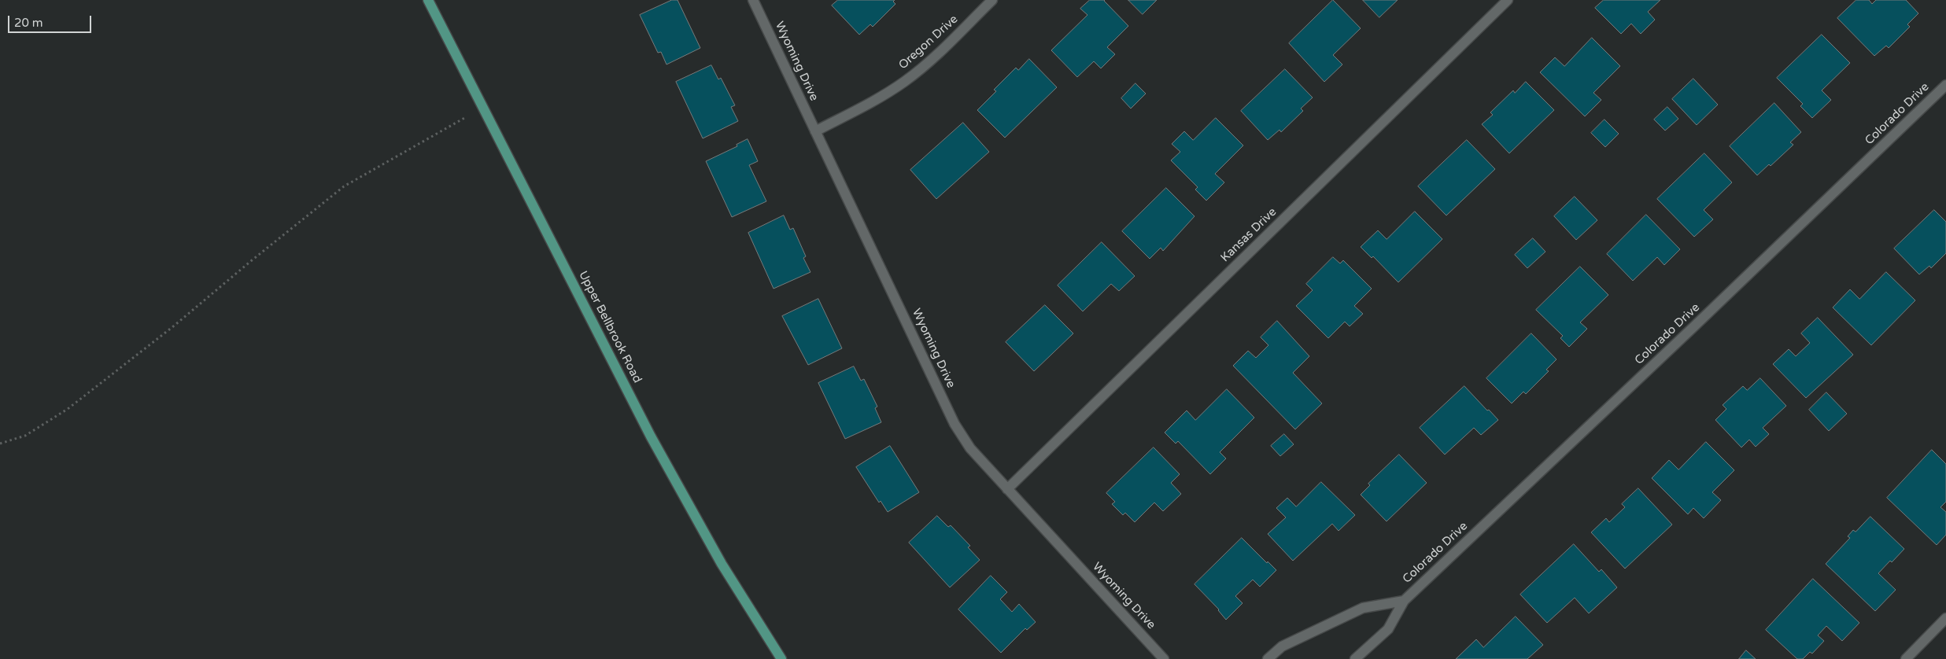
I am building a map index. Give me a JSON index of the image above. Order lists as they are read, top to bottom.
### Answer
{
  "streets": {
    "main road": ["Upper Bellbrook Road"],
    "street": [
      "Oregon Drive",
      "Wyoming Drive",
      "Colorado Drive",
      "Kansas Drive"
    ]
  },
  "crossings": [
    ["Oregon Drive", "Wyoming Drive"],
    ["Wyoming Drive", "Kansas Drive"]
  ],
  "scale_bar": "20 m"
}
